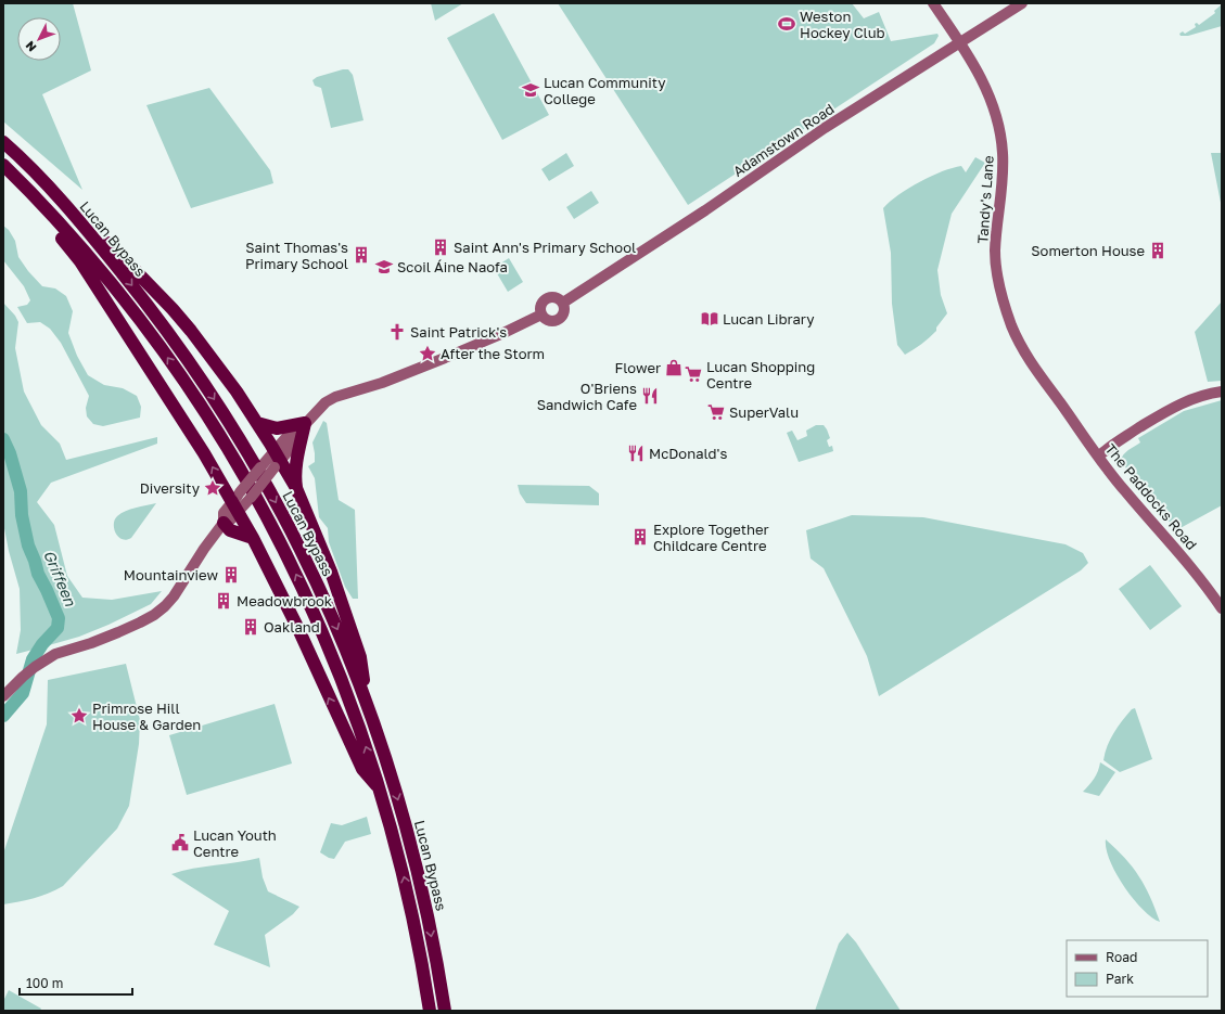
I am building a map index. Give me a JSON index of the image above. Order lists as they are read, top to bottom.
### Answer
{
  "streets": {
    "highway": ["Lucan Bypass"],
    "main road": ["Adamstown Road", "Tandy's Lane", "The Paddocks Road"]
  },
  "crossings": [
    ["Adamstown Road", "Tandy's Lane"],
    ["Tandy's Lane", "The Paddocks Road"]
  ],
  "water": ["Griffeen"],
  "places": {
    "sports": ["Weston Hockey Club"],
    "school or university": ["Lucan Community College", "Scoil Áine Naofa"],
    "building": [
      "Saint Ann's Primary School",
      "Somerton House",
      "Saint Thomas's Primary School",
      "Explore Together Childcare Centre",
      "Mountainview",
      "Meadowbrook",
      "Oakland"
    ],
    "library": ["Lucan Library"],
    "church": ["Saint Patrick's"],
    "place": ["After the Storm", "Diversity", "Primrose Hill House & Garden"],
    "shop": ["Flower"],
    "supermarket": ["Lucan Shopping Centre", "SuperValu"],
    "restaurant": ["O'Briens Sandwich Cafe", "McDonald's"],
    "public building": ["Lucan Youth Centre"]
  },
  "legend": ["Road", "Park"],
  "scale_bar": "100 m",
  "north": "bottom left"
}
